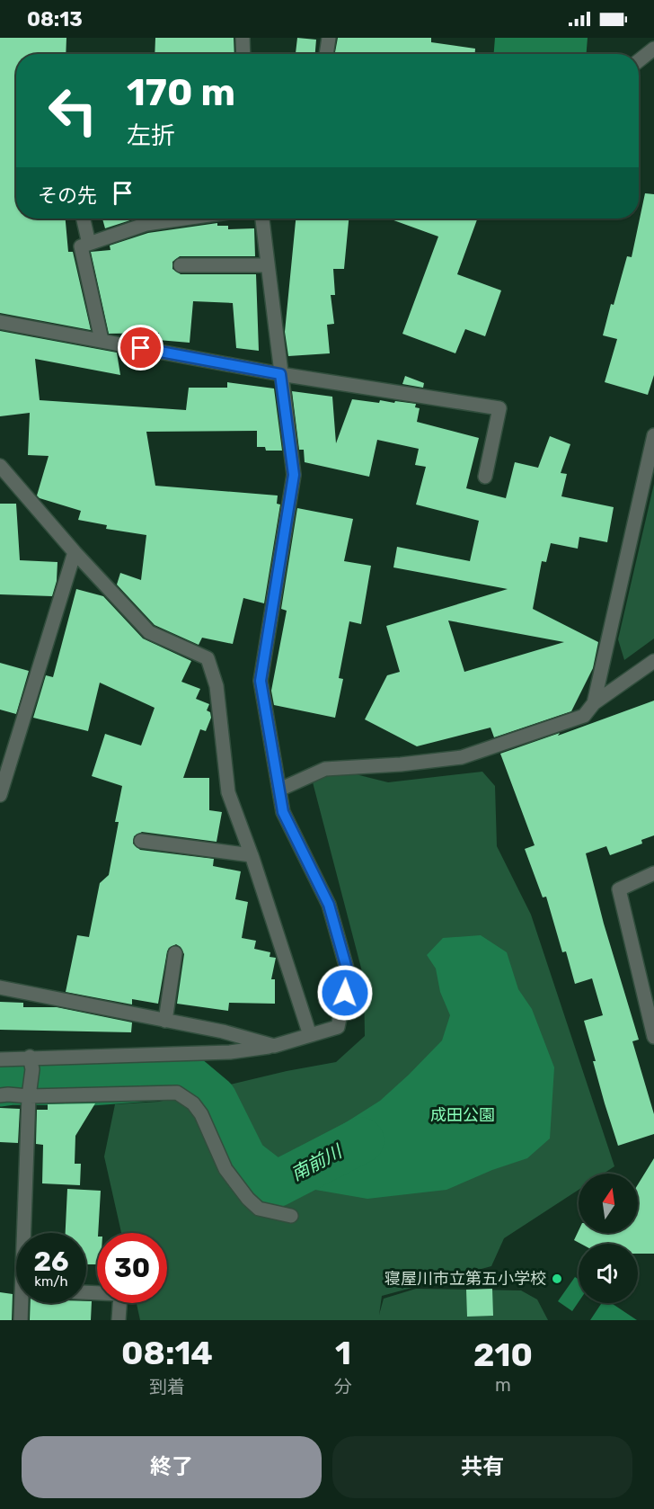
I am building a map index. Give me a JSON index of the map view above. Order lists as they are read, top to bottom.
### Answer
{
  "water": ["南前川"],
  "parks": ["成田公園"],
  "places": ["寝屋川市立第五小学校"],
  "north": "top",
  "page": {
    "status": "08:13",
    "turn": ["170 m", "左折"],
    "then": "その先",
    "speed": "26 km/h",
    "limit": "30",
    "eta": [
      "08:14",
      "到着",
      "1",
      "分",
      "210",
      "m"
    ],
    "buttons": ["終了", "共有"]
  }
}
